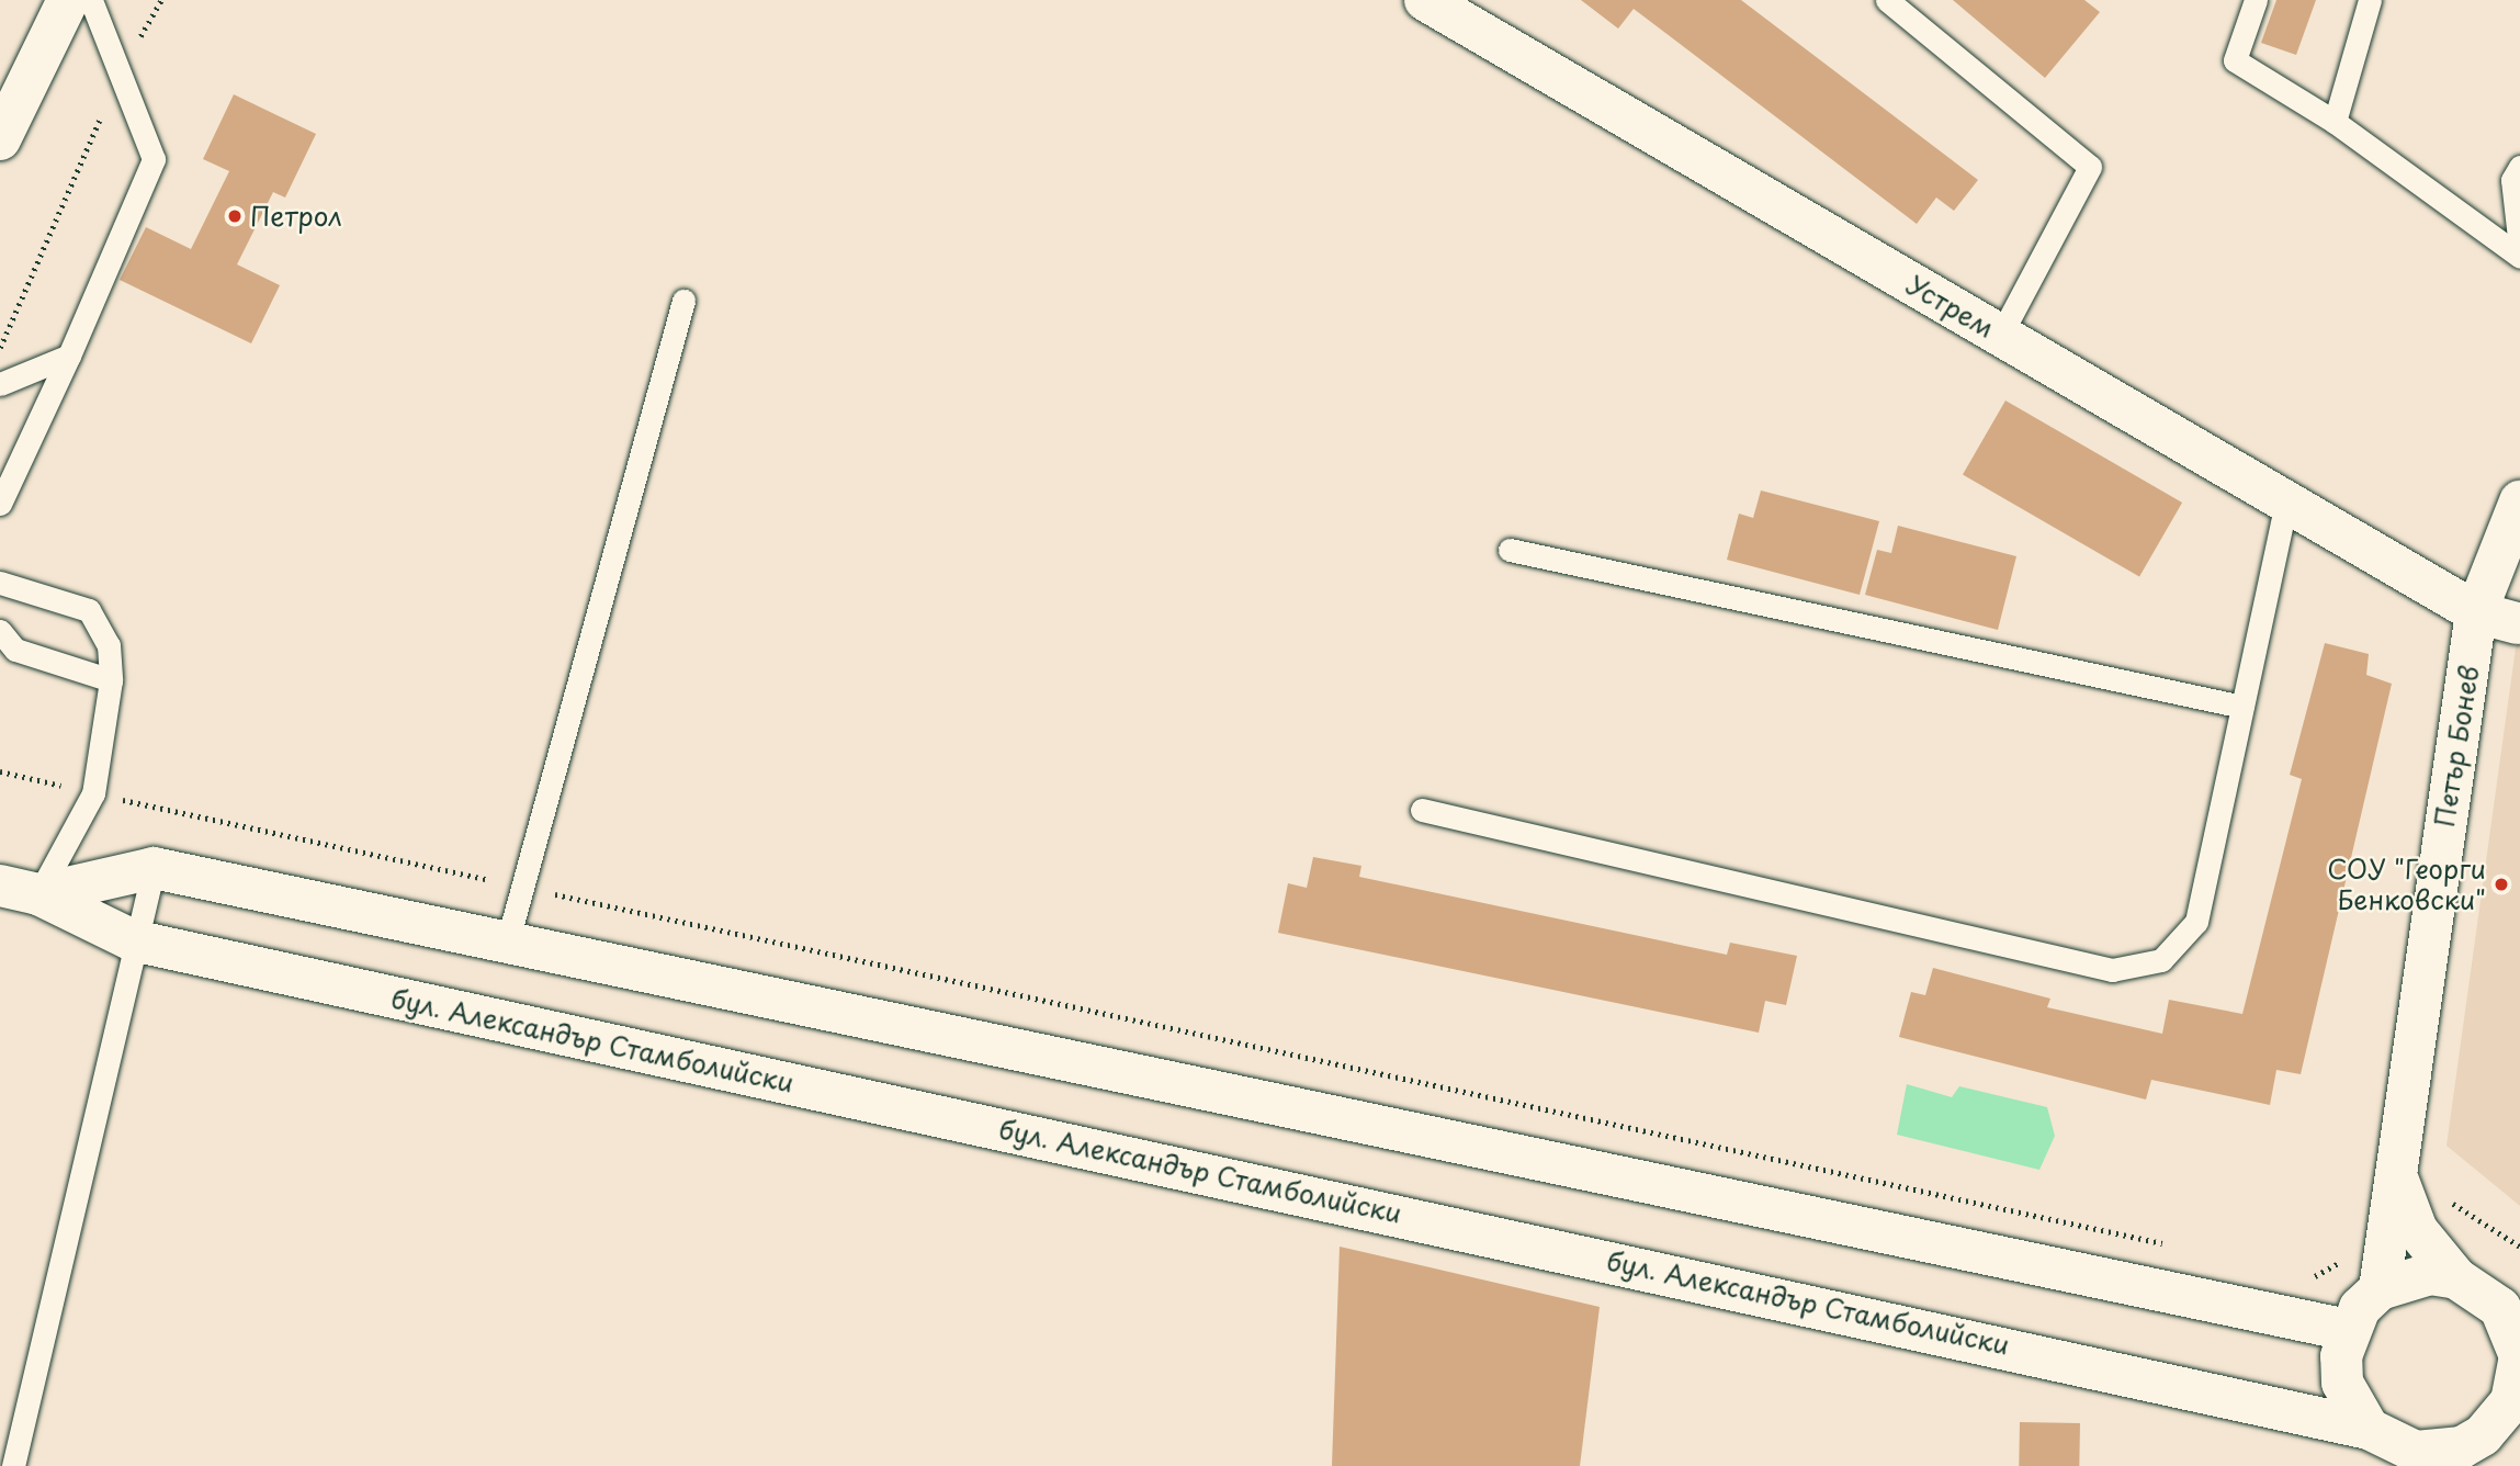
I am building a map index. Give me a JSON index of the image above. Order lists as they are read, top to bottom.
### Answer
{
  "streets": {
    "main road": ["Устрем", "Петър Бонев", "бул. Александър Стамболийски"]
  },
  "crossings": [
    ["Устрем", "Петър Бонев"],
    ["Петър Бонев", "бул. Александър Стамболийски"]
  ],
  "places": ["Петрол", "СОУ \"Георги Бенковски\""]
}
